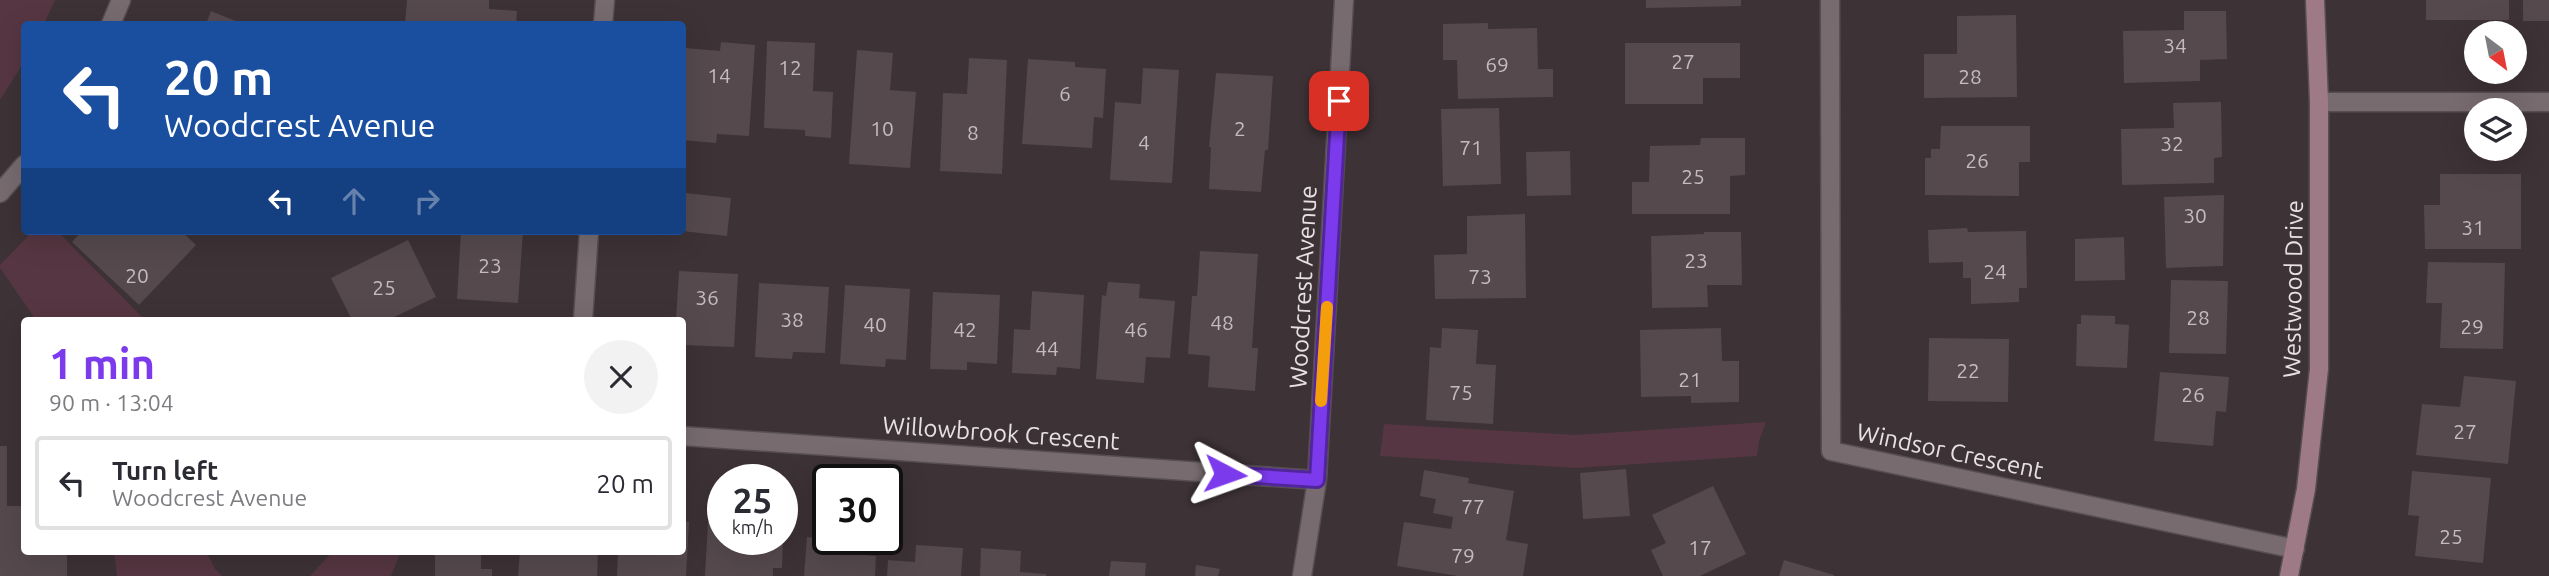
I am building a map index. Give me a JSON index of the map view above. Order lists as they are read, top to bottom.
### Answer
{
  "streets": {
    "street": [
      "Woodcrest Avenue",
      "Westwood Drive",
      "Willowbrook Crescent",
      "Windsor Crescent"
    ]
  },
  "crossings": [
    ["Woodcrest Avenue", "Willowbrook Crescent"],
    ["Westwood Drive", "Windsor Crescent"]
  ],
  "house_numbers": [
    "34",
    "27",
    "69",
    "12",
    "14",
    "28",
    "6",
    "10",
    "2",
    "8",
    "4",
    "32",
    "71",
    "26",
    "25",
    "30",
    "31",
    "23",
    "23",
    "24",
    "20",
    "73",
    "25",
    "36",
    "28",
    "38",
    "48",
    "40",
    "29",
    "42",
    "46",
    "44",
    "22",
    "21",
    "75",
    "26",
    "27",
    "77",
    "25",
    "17",
    "79"
  ],
  "north": "bottom right",
  "page": {
    "turn": ["20 m", "Woodcrest Avenue"],
    "heading": ["1 min", "90 m · 13:04"],
    "list": [
      {
        "name": "Turn left",
        "note": "Woodcrest Avenue",
        "value": "20 m"
      }
    ],
    "speed": "25 km/h",
    "limit": "30"
  }
}
